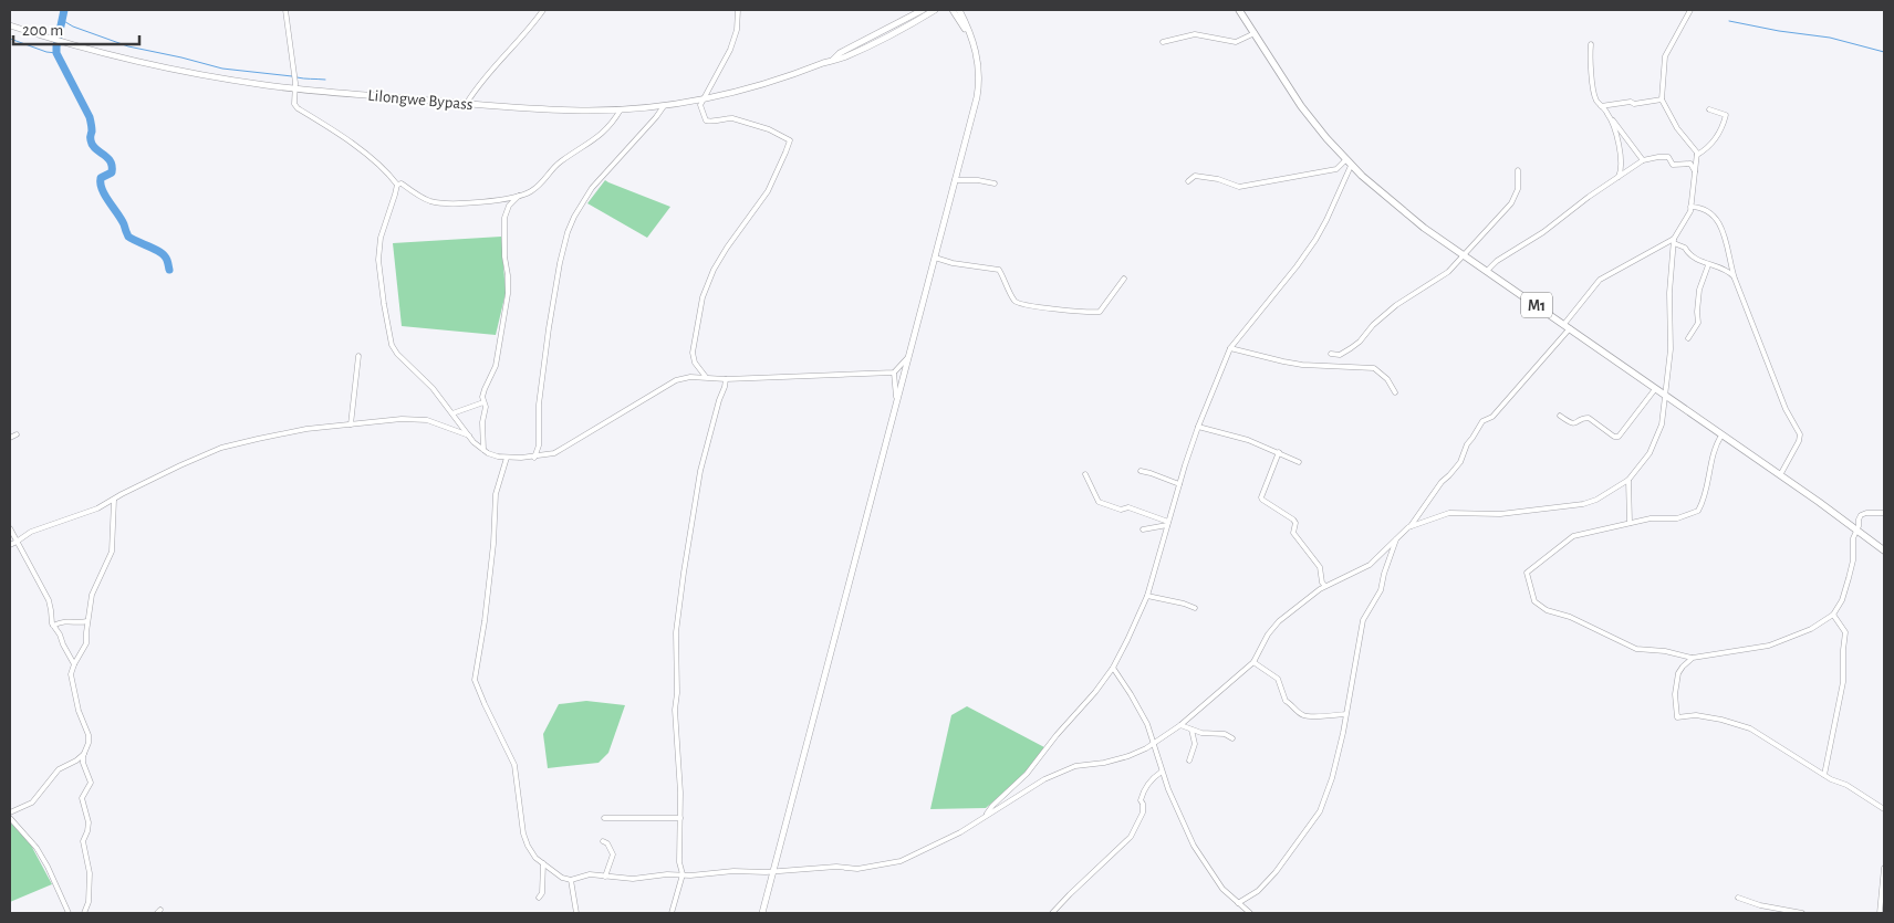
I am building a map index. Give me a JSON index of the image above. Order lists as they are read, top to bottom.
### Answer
{
  "streets": {
    "highway": ["M1"],
    "main road": ["Lilongwe Bypass"]
  },
  "scale_bar": "200 m"
}
